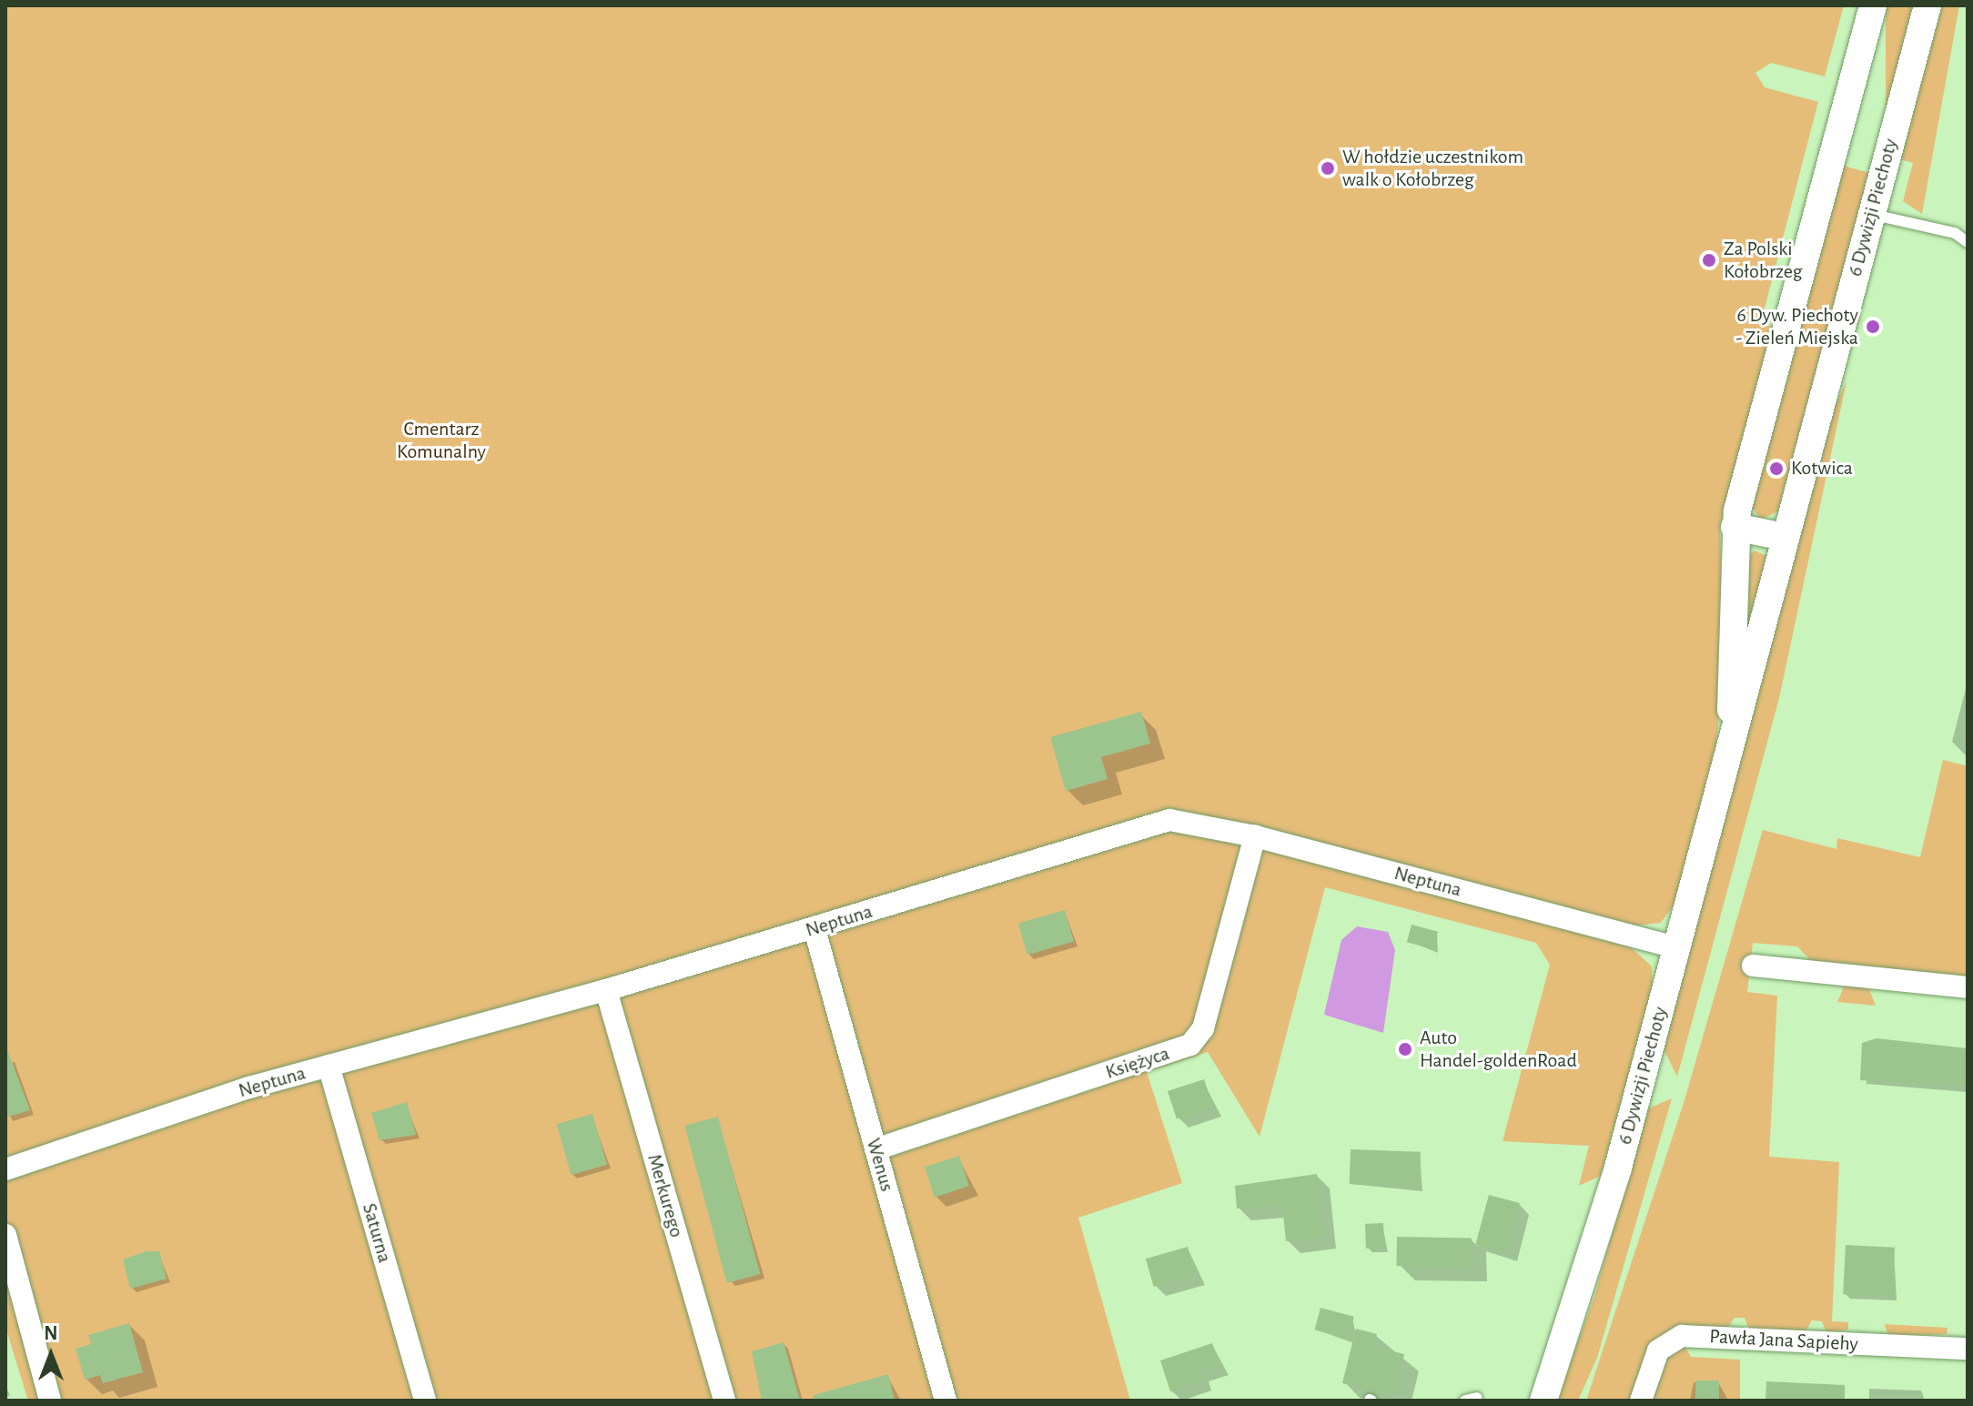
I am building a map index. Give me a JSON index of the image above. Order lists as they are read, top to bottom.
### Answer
{
  "streets": {
    "street": [
      "6 Dywizji Piechoty",
      "Neptuna",
      "Księżyca",
      "Wenus",
      "Merkurego",
      "Saturna",
      "Pawła Jana Sapiehy"
    ]
  },
  "crossings": [
    ["6 Dywizji Piechoty", "Neptuna"],
    ["Neptuna", "Księżyca"],
    ["Neptuna", "Wenus"],
    ["Neptuna", "Merkurego"],
    ["Neptuna", "Saturna"],
    ["Księżyca", "Wenus"]
  ],
  "parks": ["Cmentarz Komunalny"],
  "places": [
    "W hołdzie uczestnikom walk o Kołobrzeg",
    "Za Polski Kołobrzeg",
    "6 Dyw. Piechoty - Zieleń Miejska",
    "Kotwica",
    "Auto Handel-goldenRoad"
  ],
  "north": "top"
}
